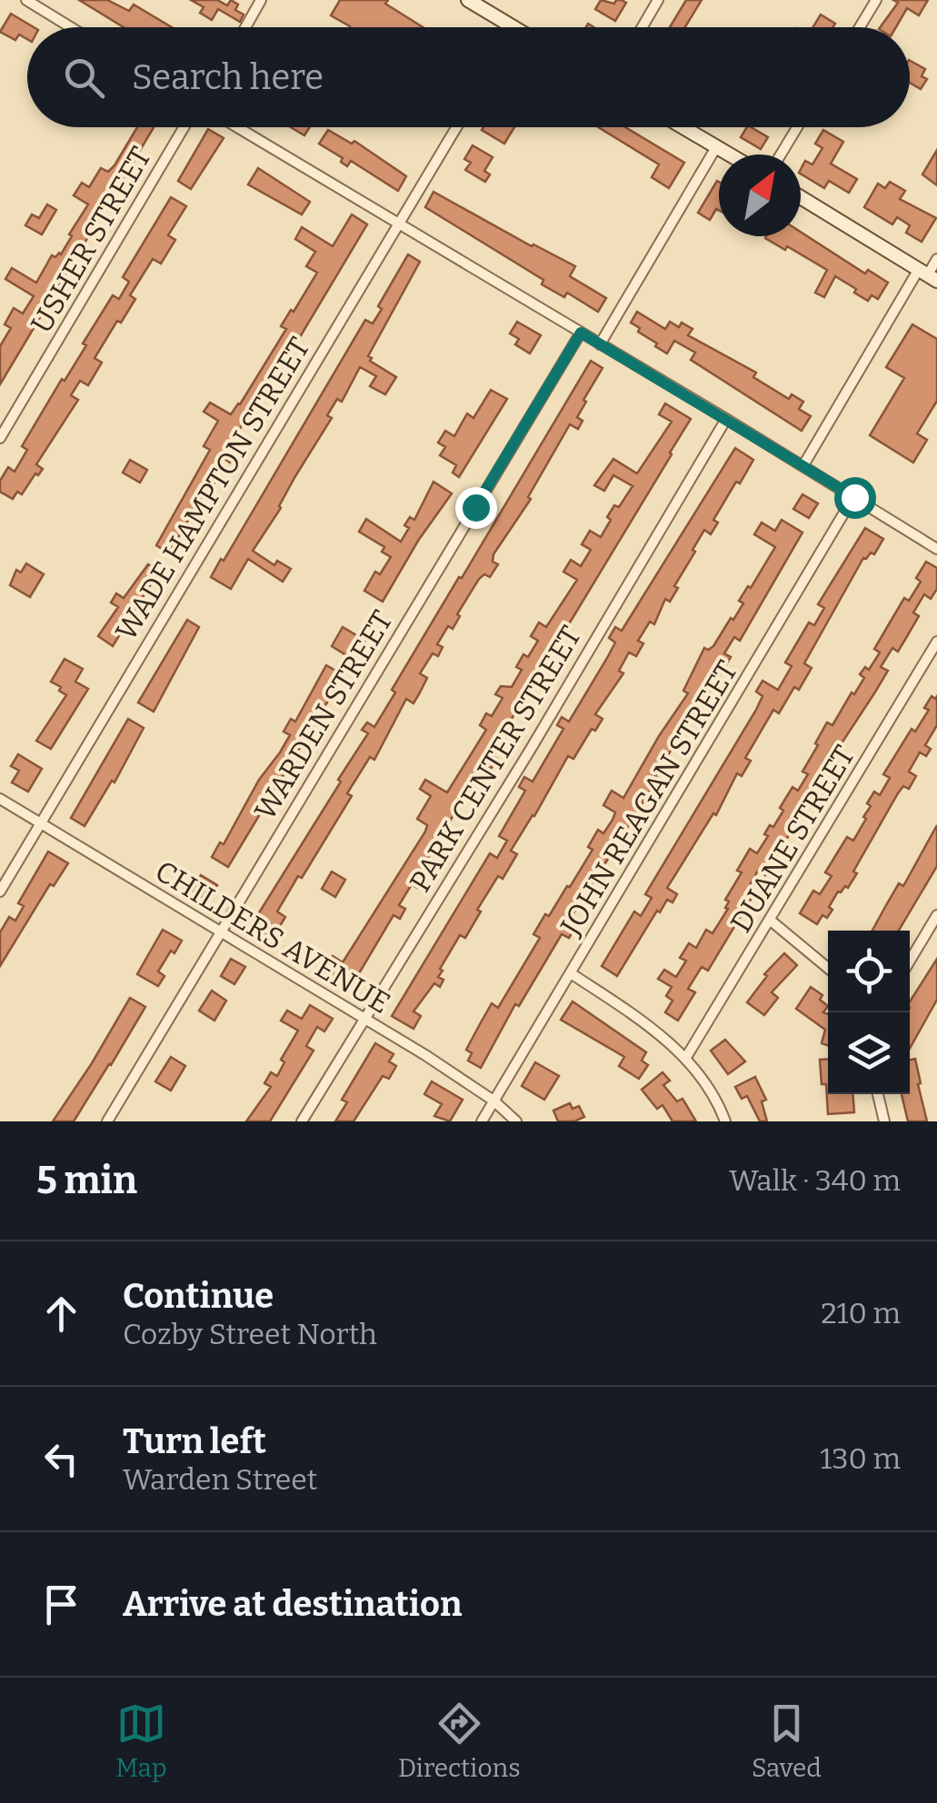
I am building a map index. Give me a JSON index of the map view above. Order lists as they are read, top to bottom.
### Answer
{
  "streets": {
    "street": [
      "USHER STREET",
      "WADE HAMPTON STREET",
      "WARDEN STREET",
      "PARK CENTER STREET",
      "JOHN REAGAN STREET",
      "DUANE STREET",
      "CHILDERS AVENUE"
    ]
  },
  "crossings": [
    ["WADE HAMPTON STREET", "CHILDERS AVENUE"],
    ["WARDEN STREET", "CHILDERS AVENUE"],
    ["PARK CENTER STREET", "CHILDERS AVENUE"],
    ["JOHN REAGAN STREET", "CHILDERS AVENUE"]
  ],
  "north": "top right",
  "page": {
    "search": "Search here",
    "heading": ["5 min", "Walk · 340 m"],
    "list": [
      ["Continue", "Cozby Street North", "210 m"],
      ["Turn left", "Warden Street", "130 m"],
      "Arrive at destination"
    ],
    "nav": ["Map", "Directions", "Saved"]
  }
}
